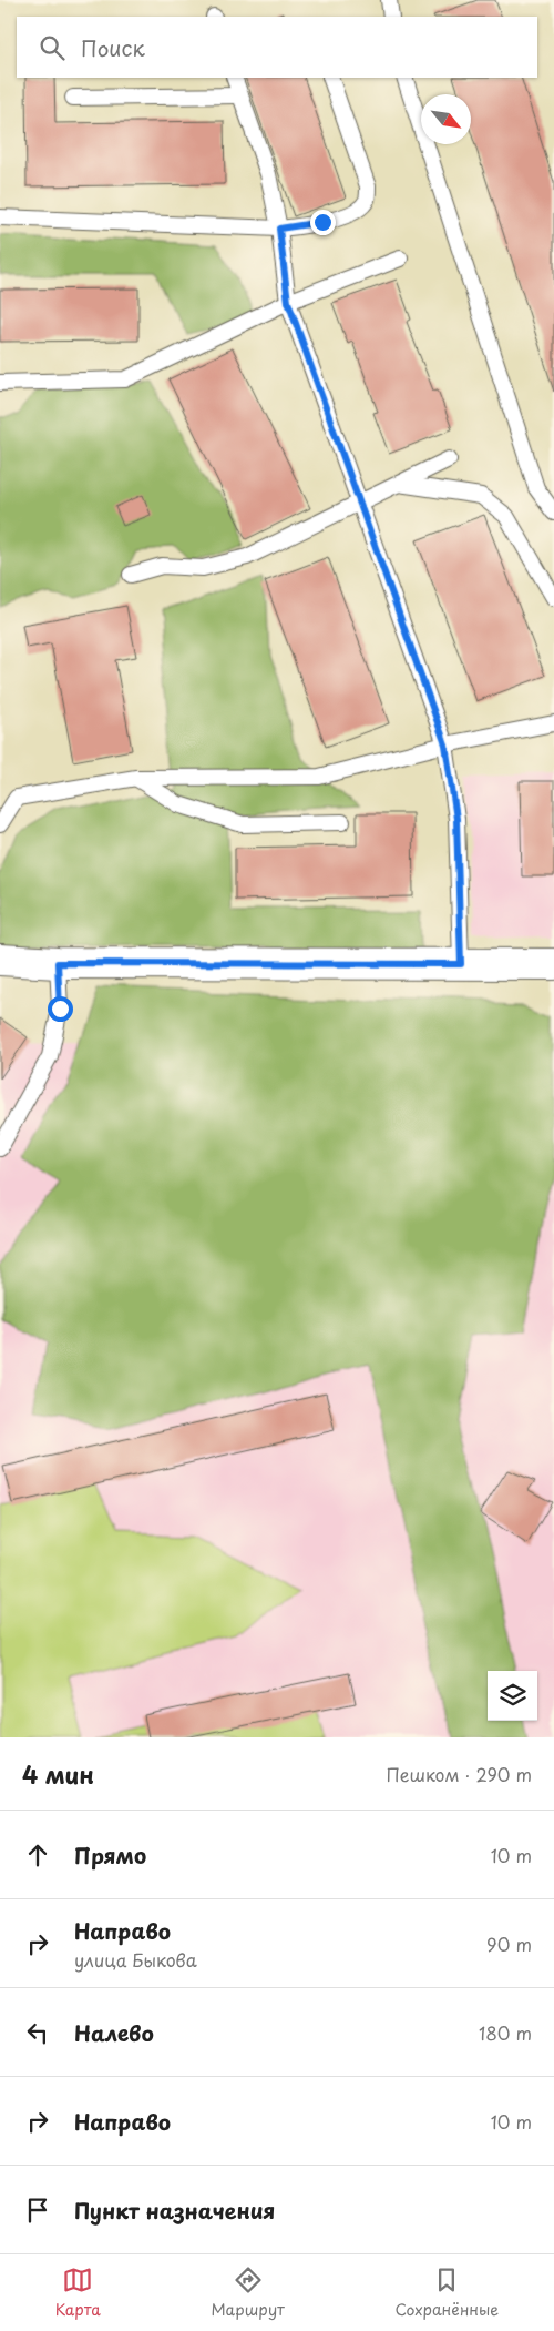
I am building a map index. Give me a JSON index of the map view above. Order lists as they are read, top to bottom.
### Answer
{
  "north": "bottom right",
  "page": {
    "search": "Поиск",
    "heading": ["4 мин", "Пешком · 290 m"],
    "list": [
      ["Прямо", "10 m"],
      ["Направо", "улица Быкова", "90 m"],
      ["Налево", "180 m"],
      ["Направо", "10 m"],
      "Пункт назначения"
    ],
    "nav": ["Карта", "Маршрут", "Сохранённые"]
  }
}
